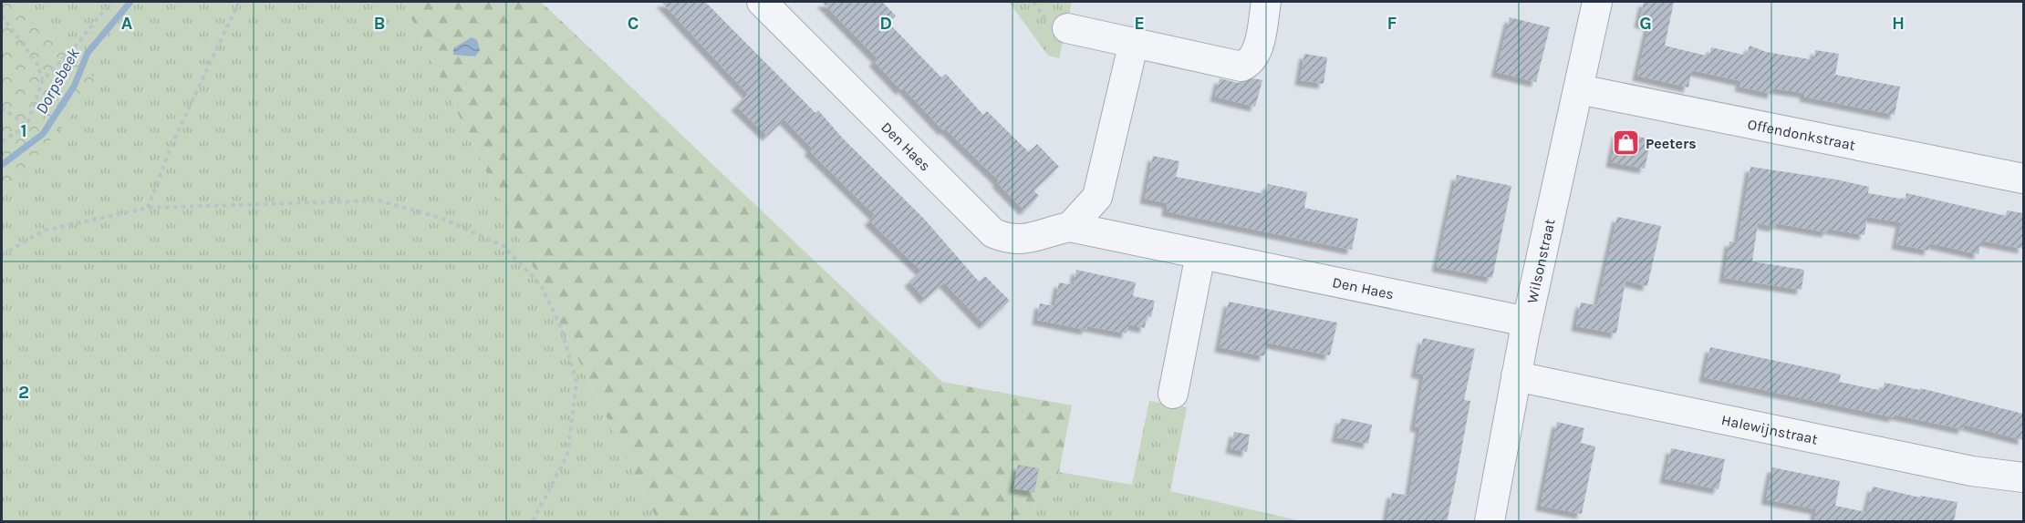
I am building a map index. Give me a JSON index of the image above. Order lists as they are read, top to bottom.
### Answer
{
  "streets": {
    "street": [
      "Offendonkstraat",
      "Den Haes",
      "Wilsonstraat",
      "Halewijnstraat"
    ]
  },
  "crossings": [
    ["Offendonkstraat", "Wilsonstraat"],
    ["Den Haes", "Wilsonstraat"],
    ["Wilsonstraat", "Halewijnstraat"]
  ],
  "water": ["Dorpsbeek"],
  "places": {
    "shop": ["Peeters"]
  },
  "grid": {
    "columns": [
      "A",
      "B",
      "C",
      "D",
      "E",
      "F",
      "G",
      "H"
    ],
    "rows": ["1", "2"]
  }
}
